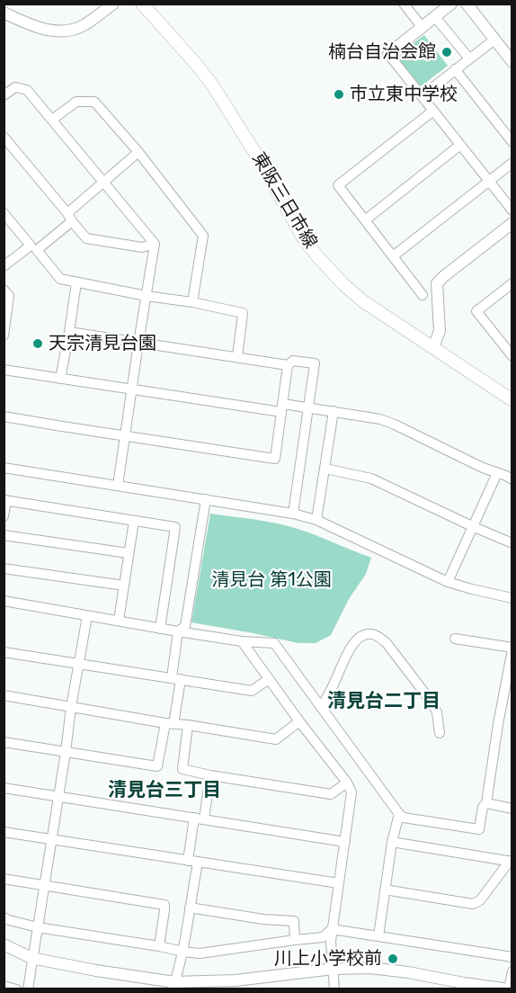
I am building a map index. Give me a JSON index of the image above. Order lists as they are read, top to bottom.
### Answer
{
  "streets": {
    "main road": ["東阪三日市線"]
  },
  "districts": ["清見台二丁目", "清見台三丁目"],
  "parks": ["清見台 第1公園"],
  "places": [
    "楠台自治会館",
    "市立東中学校",
    "天宗清見台園",
    "川上小学校前"
  ]
}
